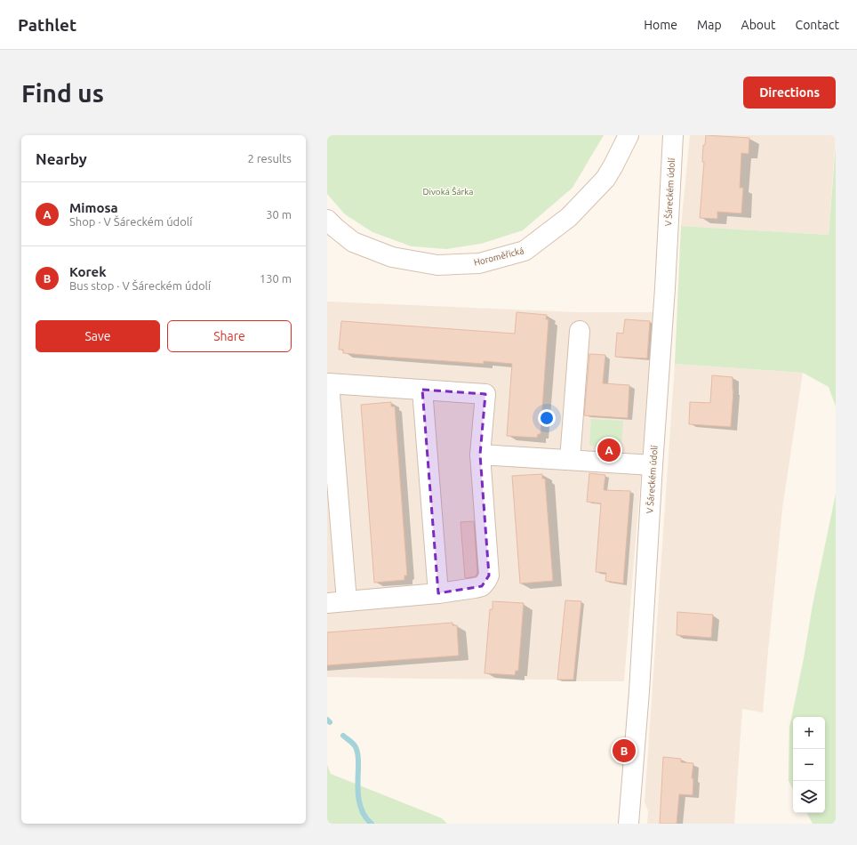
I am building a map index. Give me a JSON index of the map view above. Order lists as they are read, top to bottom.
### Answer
{
  "streets": {
    "street": ["V Šáreckém údolí", "Horoměřická"]
  },
  "parks": ["Divoká Šárka"],
  "page": {
    "header": "Pathlet",
    "nav": [
      "Home",
      "Map",
      "About",
      "Contact"
    ],
    "buttons": [
      "Directions",
      ["Save", "Share"]
    ],
    "title": "Find us",
    "heading": ["Nearby", "2 results"],
    "list": [
      {
        "mark": "A",
        "name": "Mimosa",
        "note": "Shop · V Šáreckém údolí",
        "value": "30 m"
      },
      {
        "mark": "B",
        "name": "Korek",
        "note": "Bus stop · V Šáreckém údolí",
        "value": "130 m"
      }
    ],
    "pins": ["A", "B"],
    "map_buttons": ["+", "−"]
  }
}
